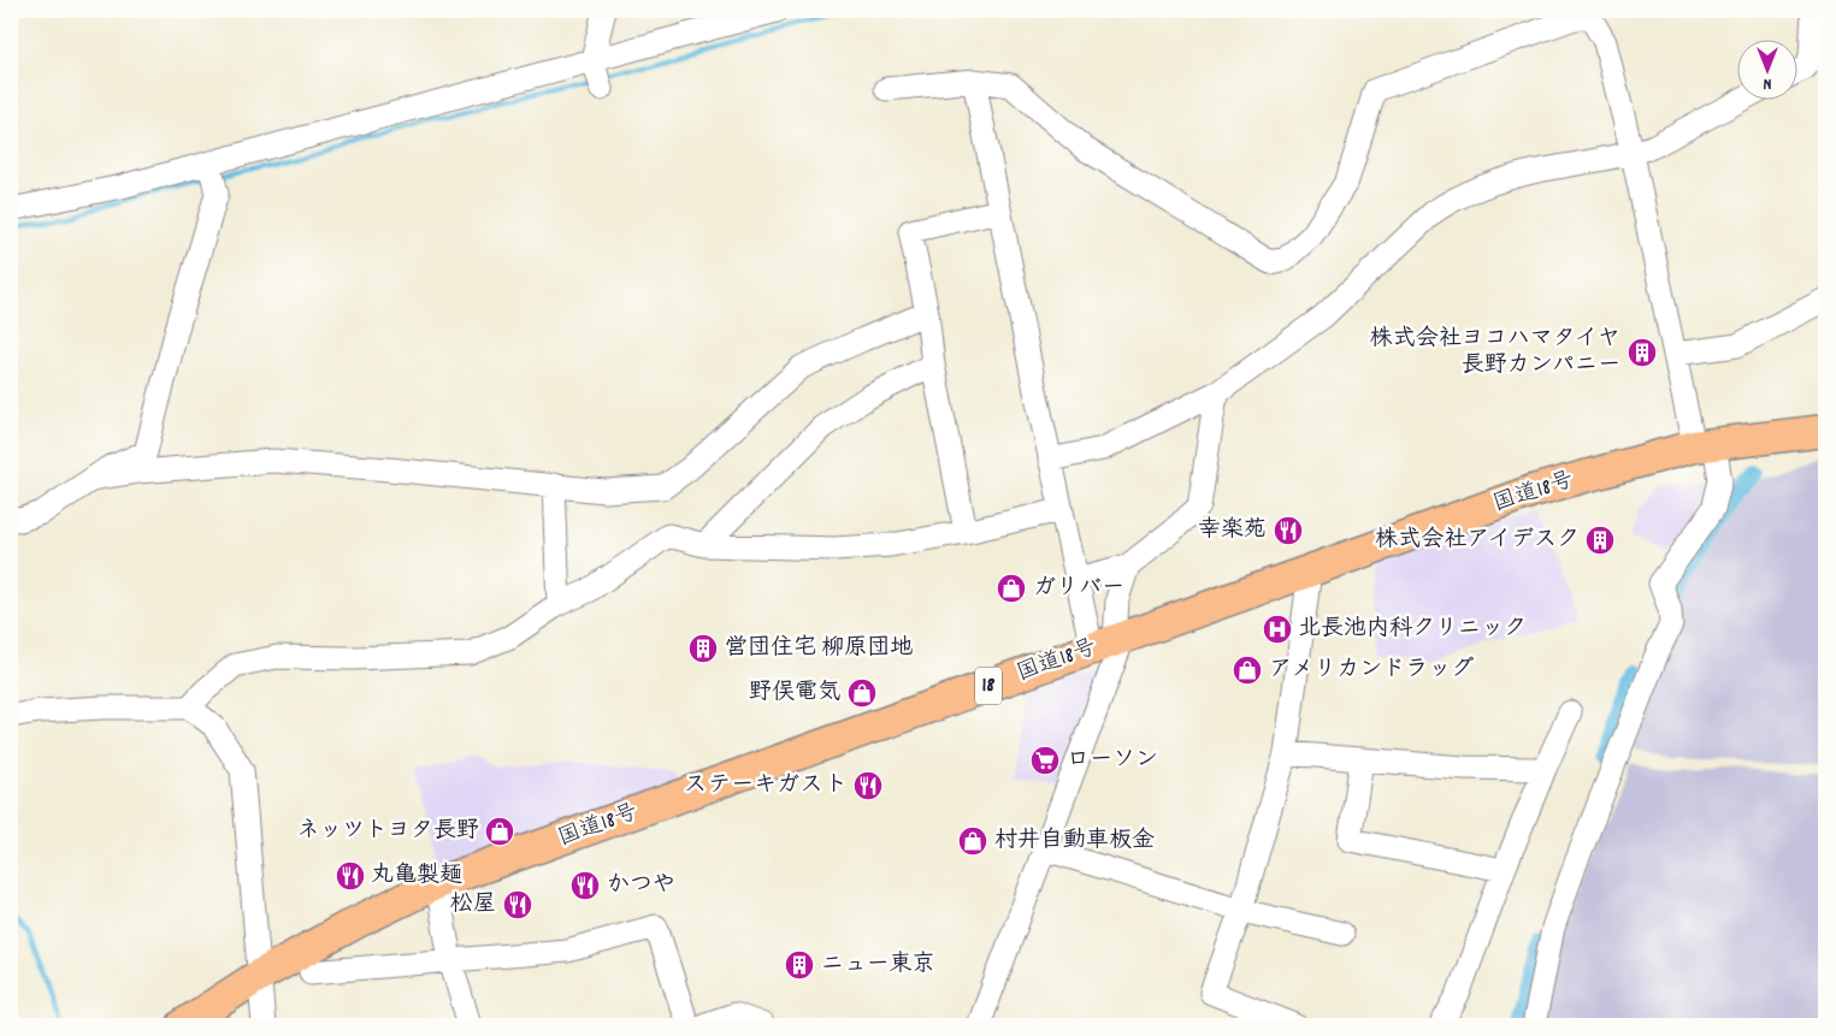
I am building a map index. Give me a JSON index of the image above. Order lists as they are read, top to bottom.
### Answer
{
  "streets": {
    "highway": ["国道18号", "18"]
  },
  "places": {
    "building": [
      "株式会社ヨコハマタイヤ 長野カンパニー",
      "株式会社アイデスク",
      "営団住宅 柳原団地",
      "ニュー東京"
    ],
    "restaurant": [
      "幸楽苑",
      "ステーキガスト",
      "丸亀製麺",
      "かつや",
      "松屋"
    ],
    "shop": [
      "ガリバー",
      "アメリカンドラッグ",
      "野俣電気",
      "ネッツトヨタ長野",
      "村井自動車板金"
    ],
    "hospital": ["北長池内科クリニック"],
    "supermarket": ["ローソン"]
  },
  "north": "bottom"
}
